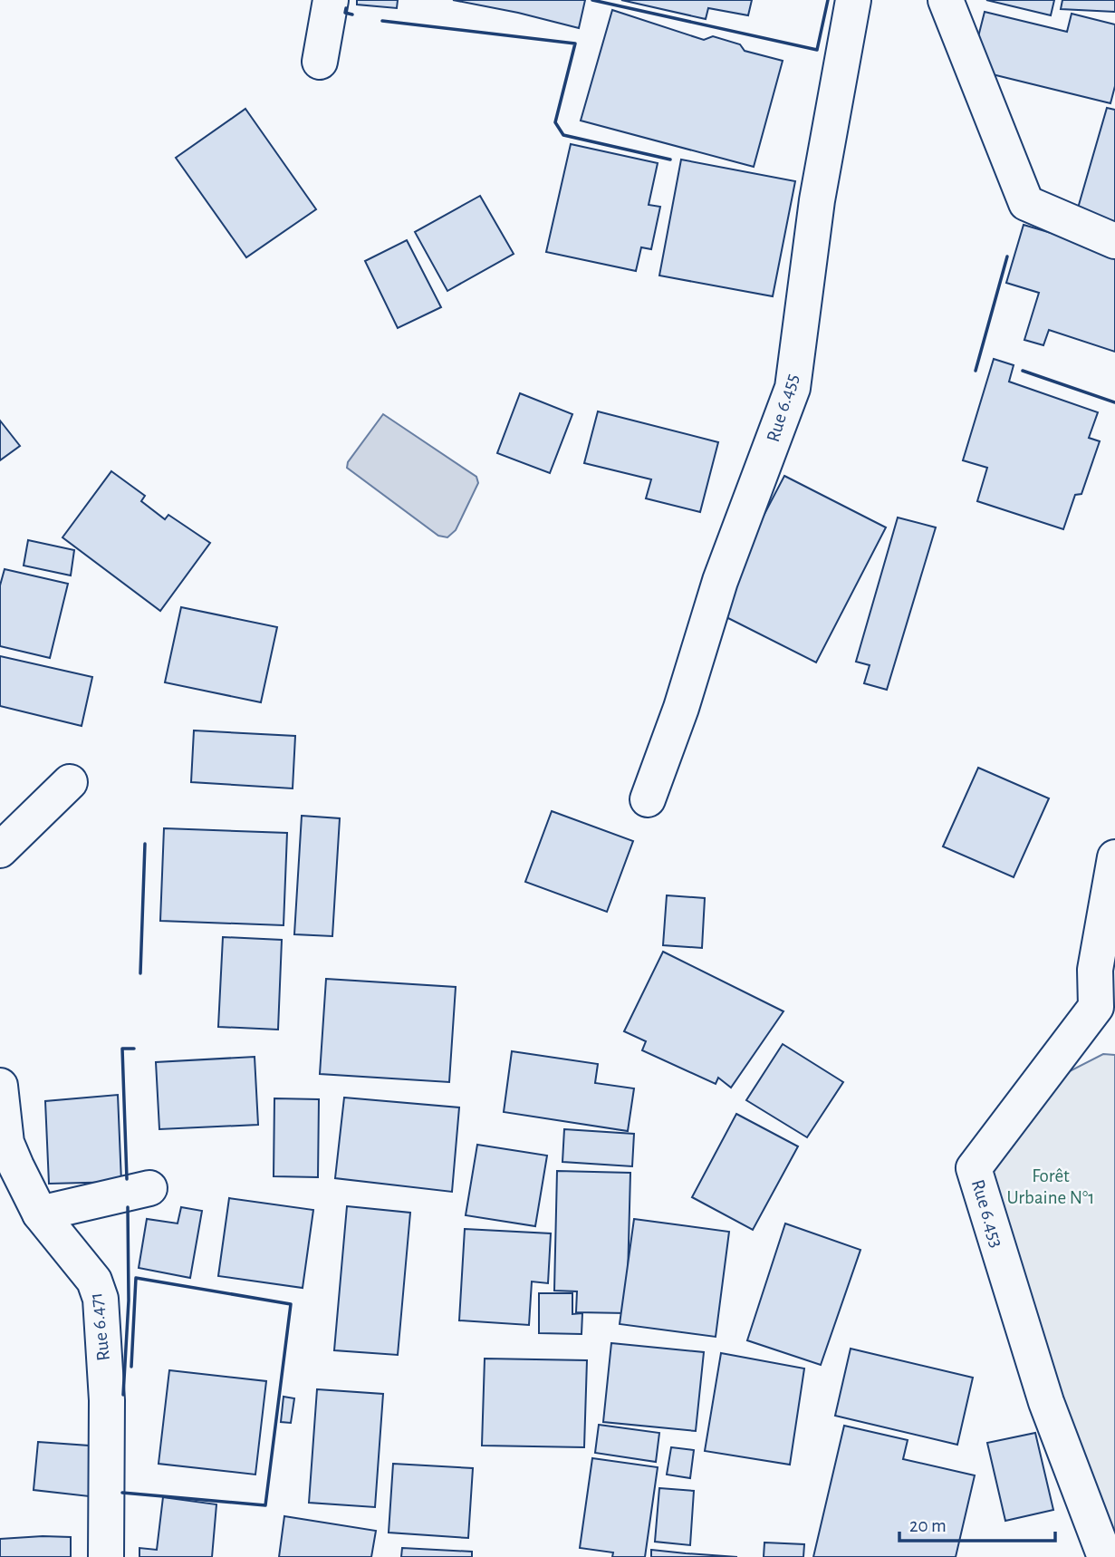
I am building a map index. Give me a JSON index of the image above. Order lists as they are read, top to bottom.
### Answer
{
  "streets": {
    "street": ["Rue 6.455", "Rue 6.453", "Rue 6.471"]
  },
  "parks": ["Forêt Urbaine N°1"],
  "scale_bar": "20 m"
}
